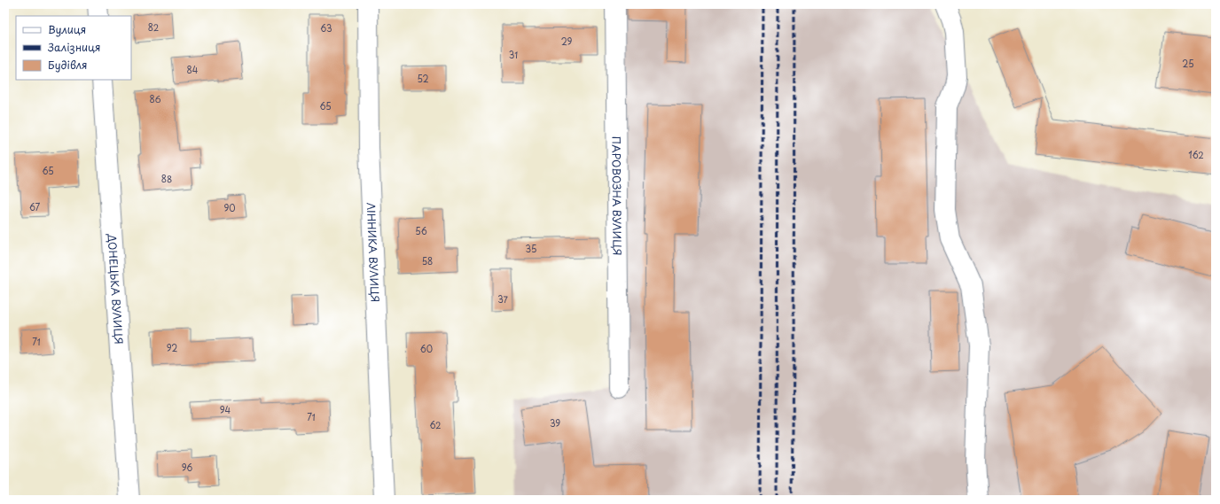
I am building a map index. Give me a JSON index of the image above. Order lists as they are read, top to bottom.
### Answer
{
  "streets": {
    "street": ["ПАРОВОЗНА ВУЛИЦЯ", "ЛІННИКА ВУЛИЦЯ", "ДОНЕЦЬКА ВУЛИЦЯ"]
  },
  "house_numbers": [
    "82",
    "63",
    "29",
    "31",
    "25",
    "84",
    "52",
    "86",
    "65",
    "162",
    "65",
    "88",
    "67",
    "90",
    "56",
    "35",
    "58",
    "37",
    "71",
    "92",
    "60",
    "94",
    "71",
    "39",
    "62",
    "96"
  ],
  "legend": ["Вулиця", "Залізниця", "Будівля"]
}
